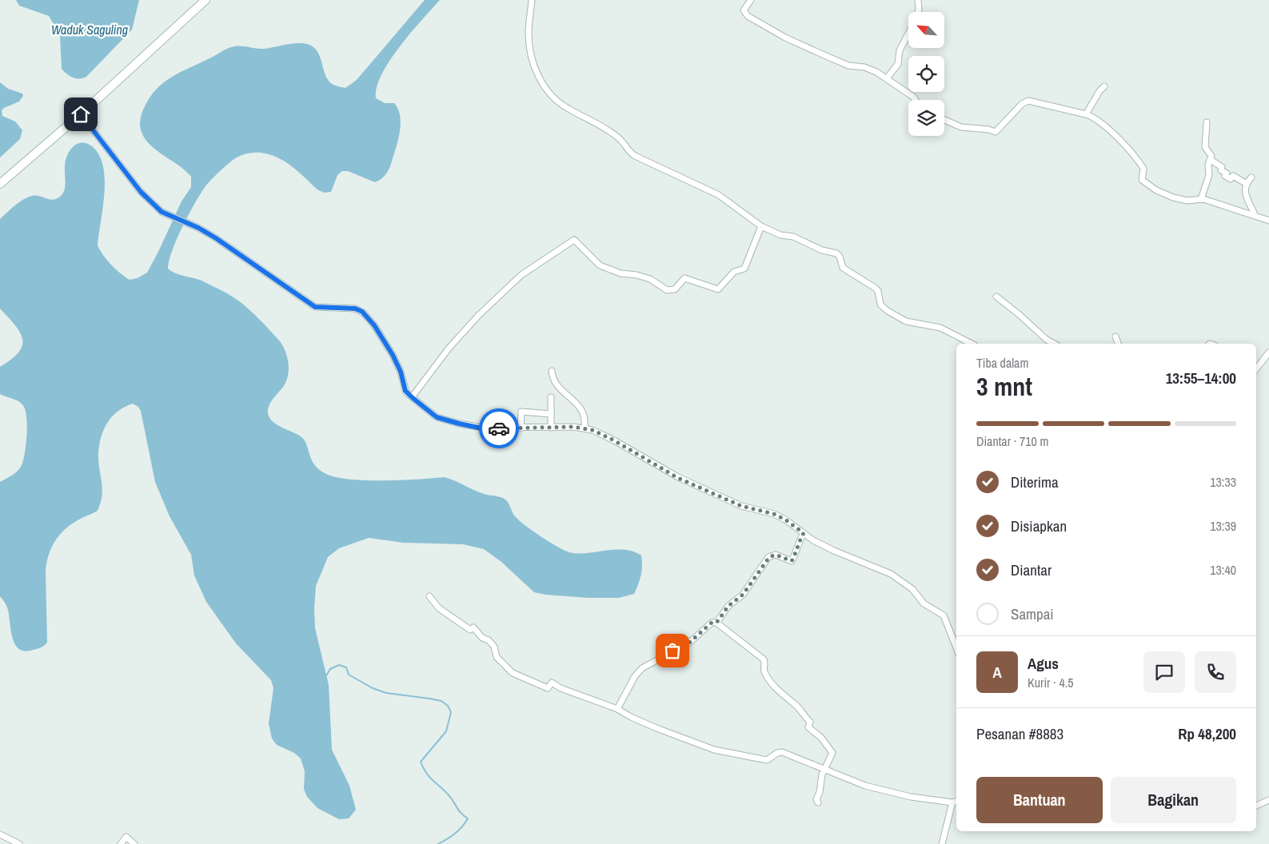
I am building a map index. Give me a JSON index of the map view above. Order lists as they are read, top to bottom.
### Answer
{
  "water": ["Waduk Saguling"],
  "north": "top left",
  "page": {
    "heading": ["3 mnt", "Tiba dalam", "13:55–14:00"],
    "panel": [
      "Agus",
      "Kurir · 4.5",
      "Pesanan #8883",
      "Rp 48,200"
    ],
    "bar": "Diantar · 710 m",
    "list": [
      ["Diterima", "13:33"],
      ["Disiapkan", "13:39"],
      ["Diantar", "13:40"],
      "Sampai"
    ],
    "round": "A",
    "buttons": ["Bantuan", "Bagikan"]
  }
}
